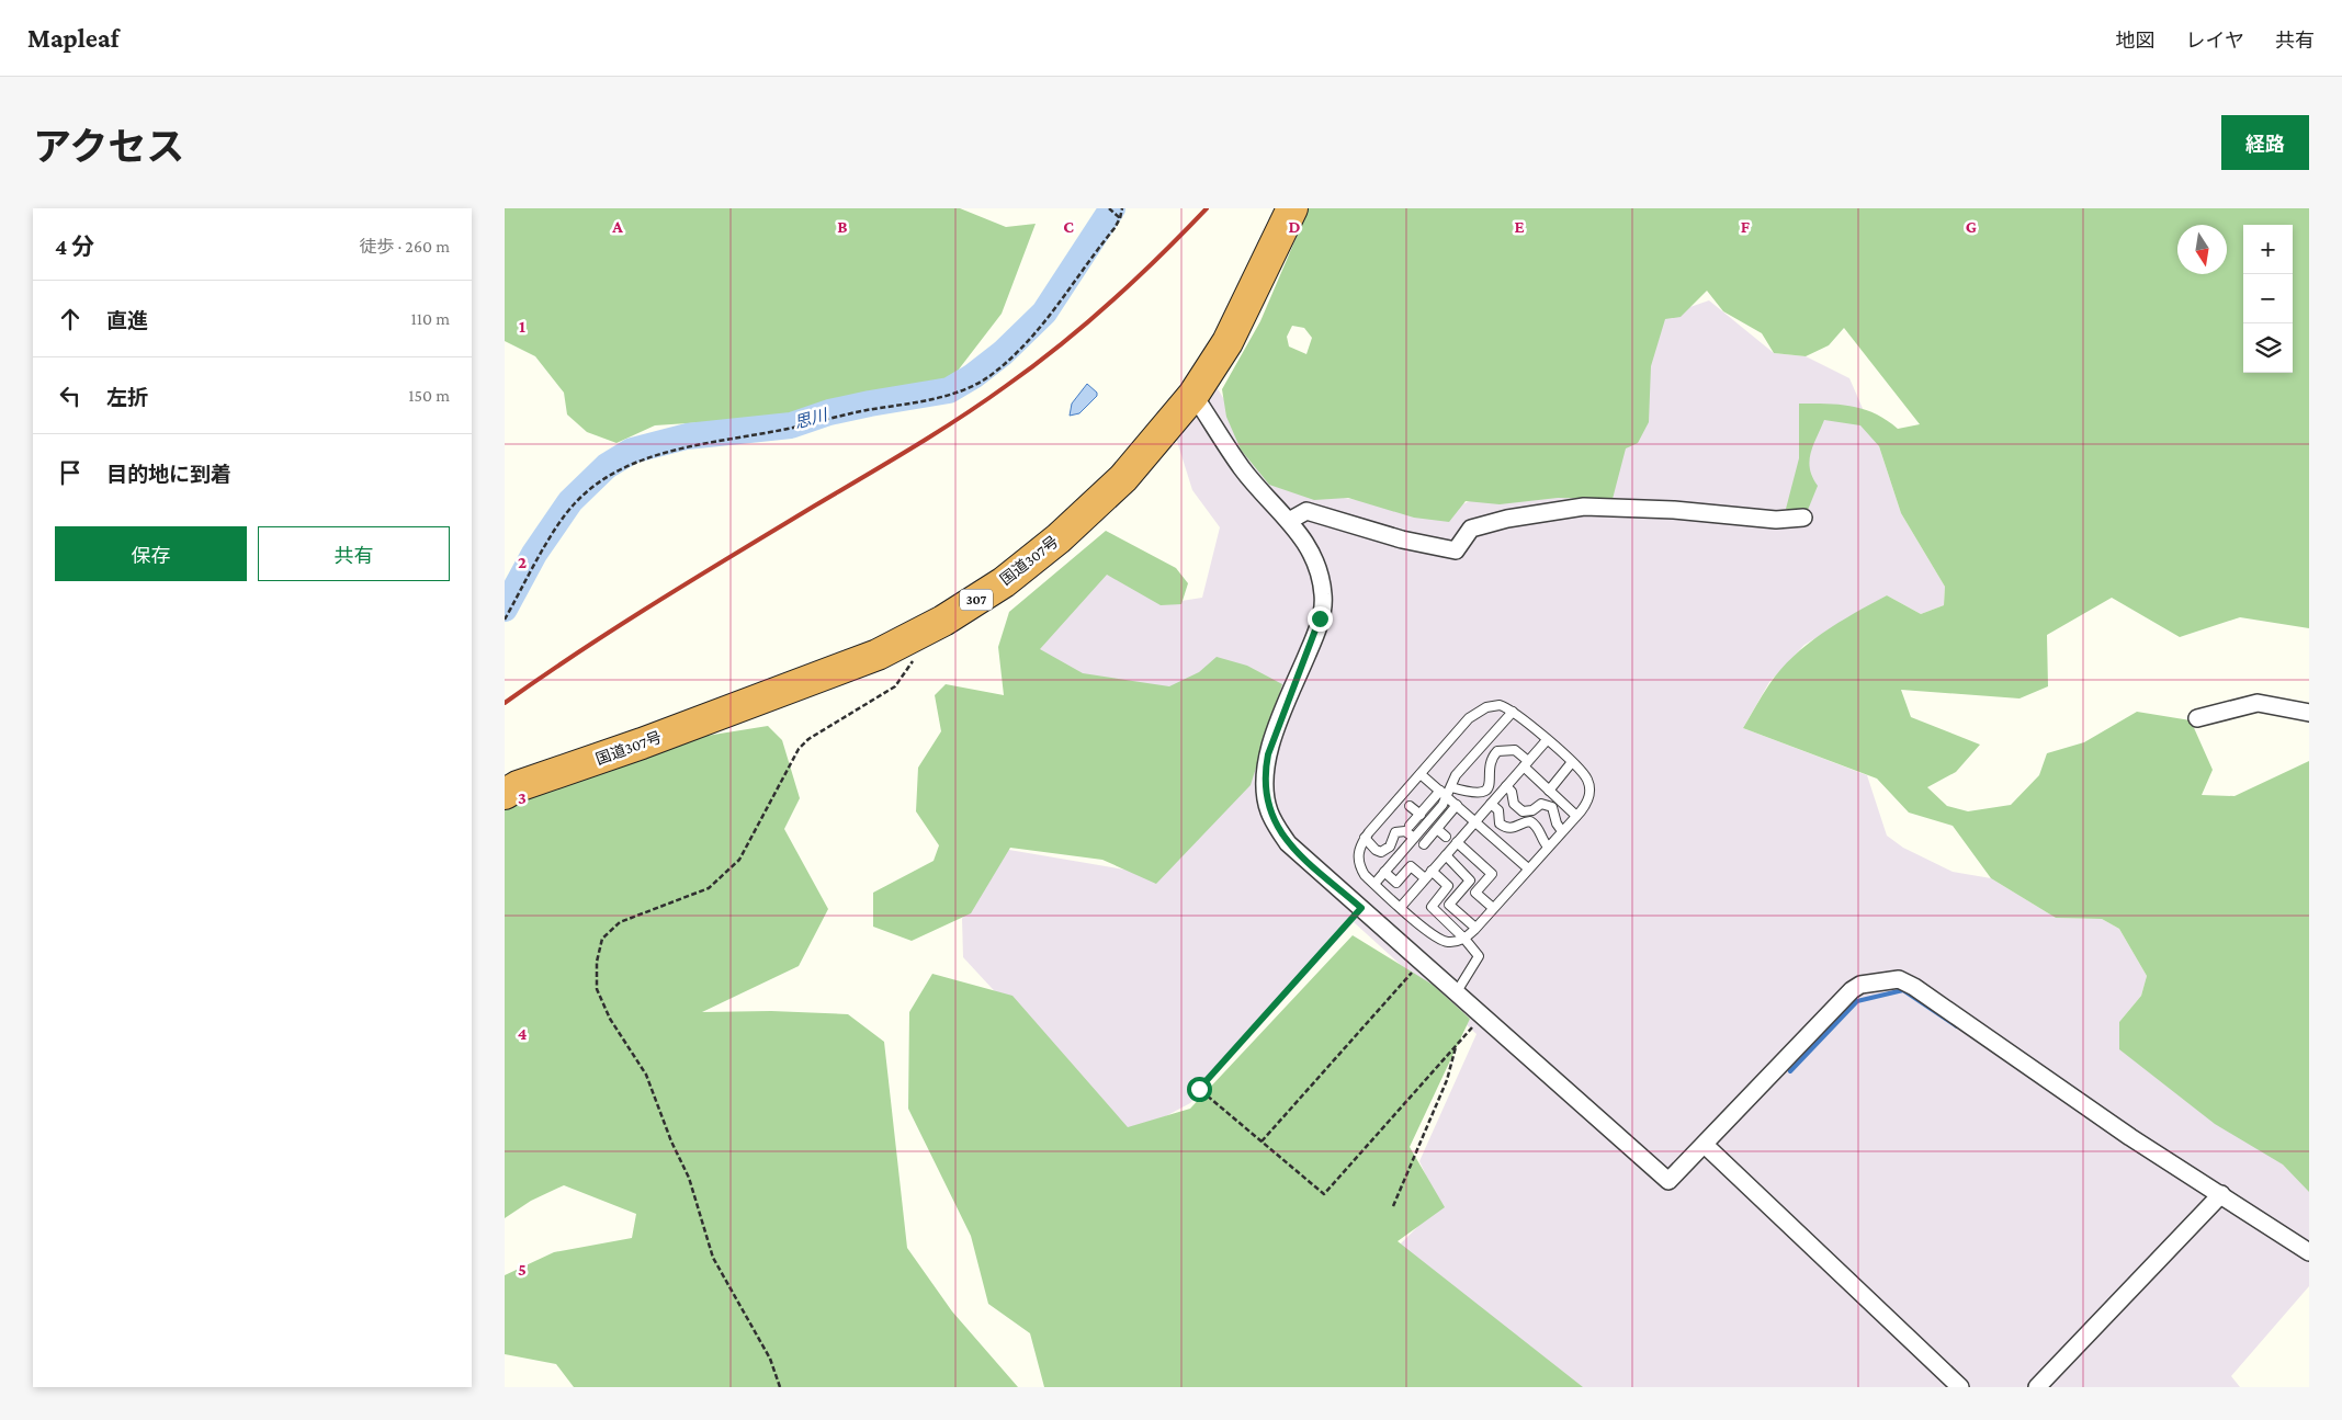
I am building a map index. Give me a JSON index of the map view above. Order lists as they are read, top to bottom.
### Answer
{
  "streets": {
    "highway": ["国道307号", "307"]
  },
  "water": ["思川"],
  "north": "bottom",
  "page": {
    "header": "Mapleaf",
    "nav": ["地図", "レイヤ", "共有"],
    "title": "アクセス",
    "buttons": [
      "経路",
      ["保存", "共有"]
    ],
    "heading": ["4 分", "徒歩 · 260 m"],
    "map_buttons": ["+", "−"],
    "list": [
      ["直進", "110 m"],
      ["左折", "150 m"],
      "目的地に到着"
    ]
  },
  "grid": {
    "columns": [
      "A",
      "B",
      "C",
      "D",
      "E",
      "F",
      "G"
    ],
    "rows": [
      "1",
      "2",
      "3",
      "4",
      "5"
    ]
  }
}
